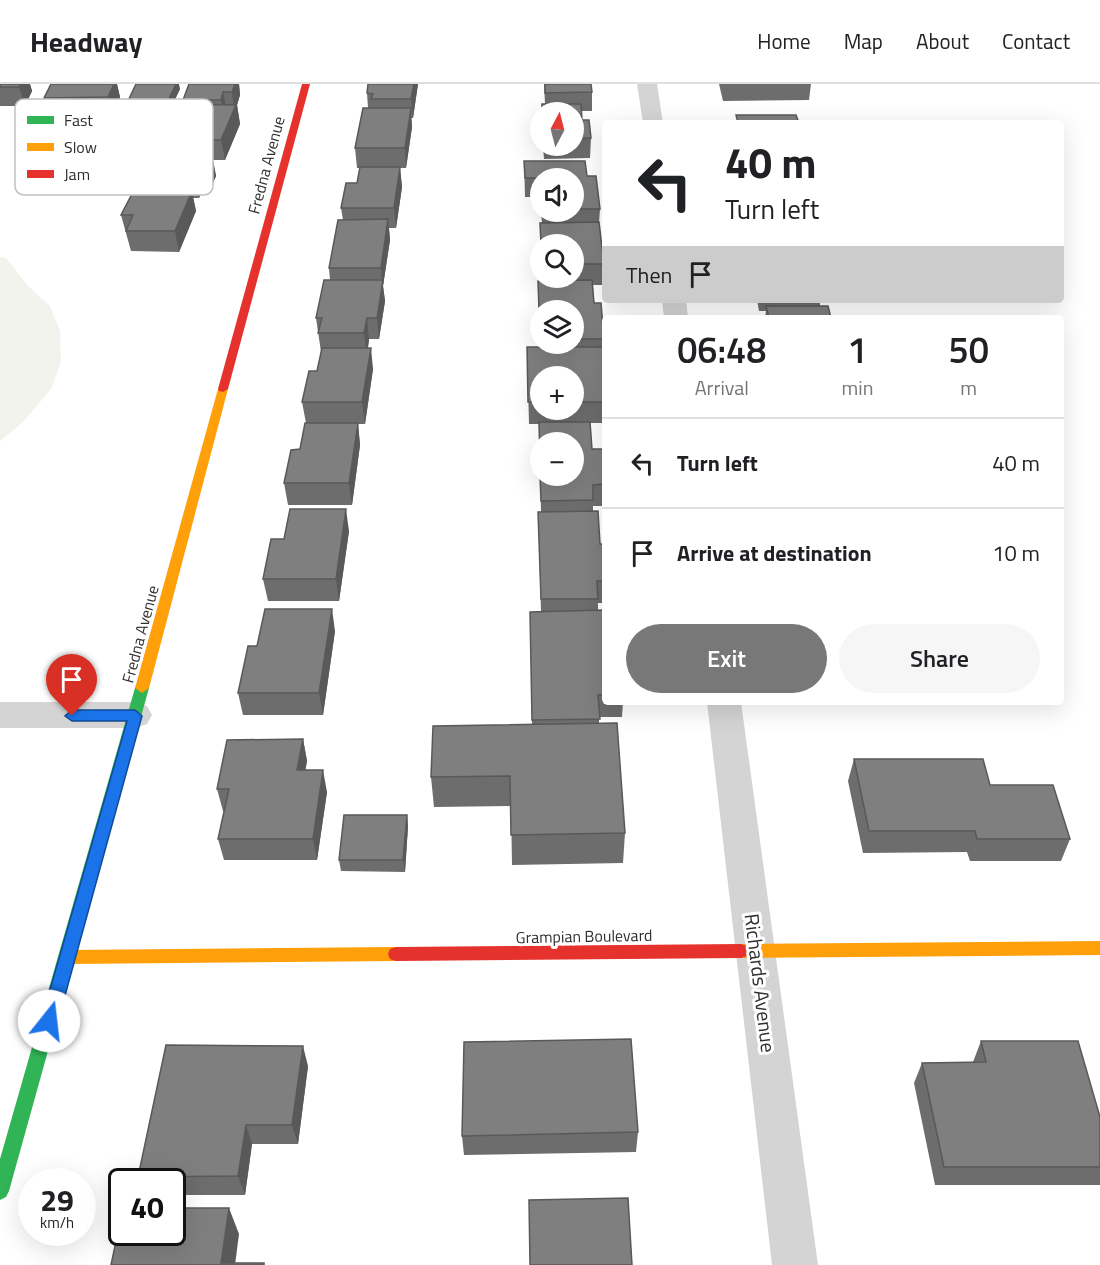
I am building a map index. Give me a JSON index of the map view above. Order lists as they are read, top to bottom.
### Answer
{
  "streets": {
    "street": ["Fredna Avenue", "Grampian Boulevard", "Richards Avenue"]
  },
  "crossings": [
    ["Fredna Avenue", "Grampian Boulevard"],
    ["Grampian Boulevard", "Richards Avenue"]
  ],
  "legend": ["Fast", "Slow", "Jam"],
  "north": "top",
  "page": {
    "header": "Headway",
    "nav": [
      "Home",
      "Map",
      "About",
      "Contact"
    ],
    "map_buttons": ["+", "−"],
    "turn": ["40 m", "Turn left"],
    "then": "Then",
    "eta": [
      "06:48",
      "Arrival",
      "1",
      "min",
      "50",
      "m"
    ],
    "list": [
      {
        "name": "Turn left",
        "value": "40 m"
      },
      {
        "name": "Arrive at destination",
        "value": "10 m"
      }
    ],
    "buttons": ["Exit", "Share"],
    "speed": "29 km/h",
    "limit": "40"
  }
}
